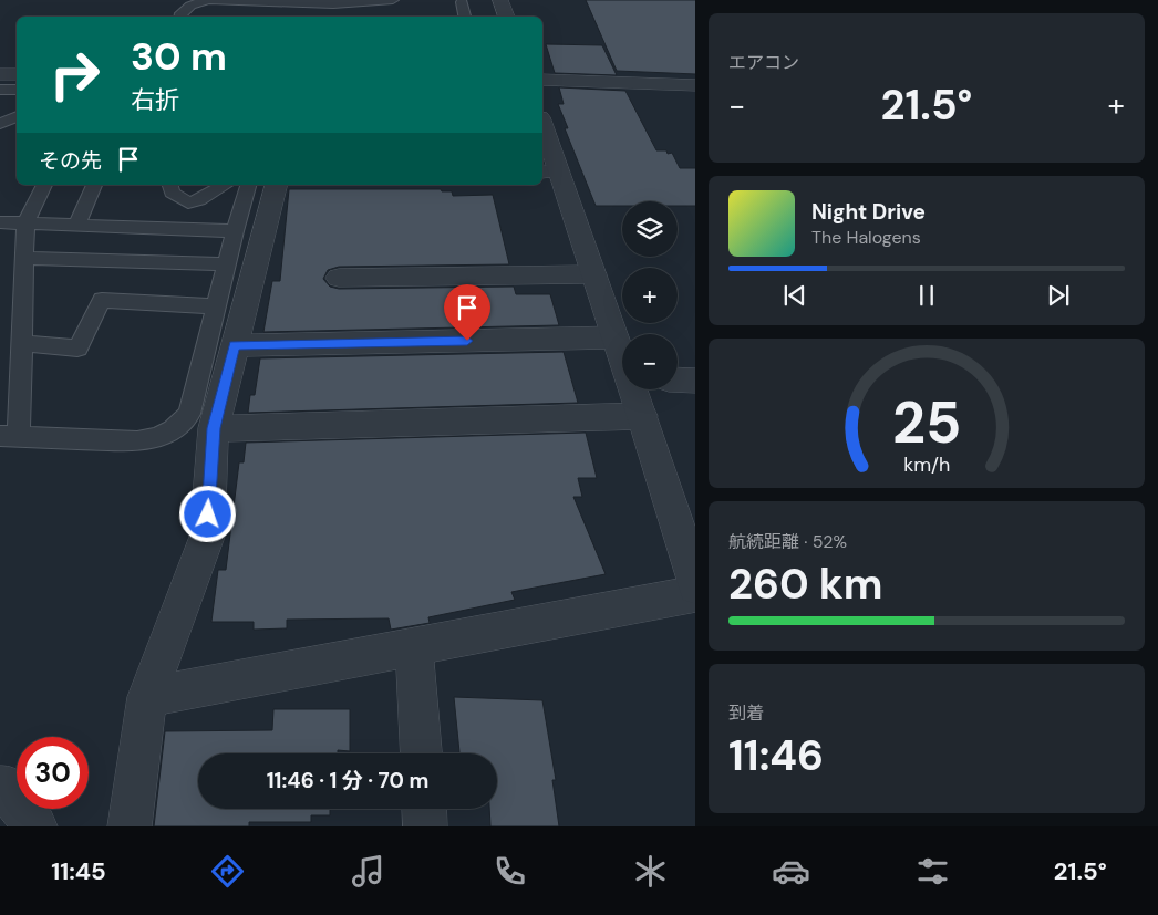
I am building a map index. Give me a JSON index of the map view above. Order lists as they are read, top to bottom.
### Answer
{
  "page": {
    "tile": [
      "エアコン",
      ["航続距離 · 52%", "260 km"],
      ["到着", "11:46"]
    ],
    "turn": ["30 m", "右折"],
    "heat": ["−", "21.5°", "+"],
    "then": "その先",
    "song": ["Night Drive", "The Halogens"],
    "map_buttons": ["+", "−"],
    "limit": "30",
    "trip": "11:46 · 1 分 · 70 m",
    "tabs": ["11:45", "21.5°"],
    "gauge": ["25", "km/h"]
  }
}
